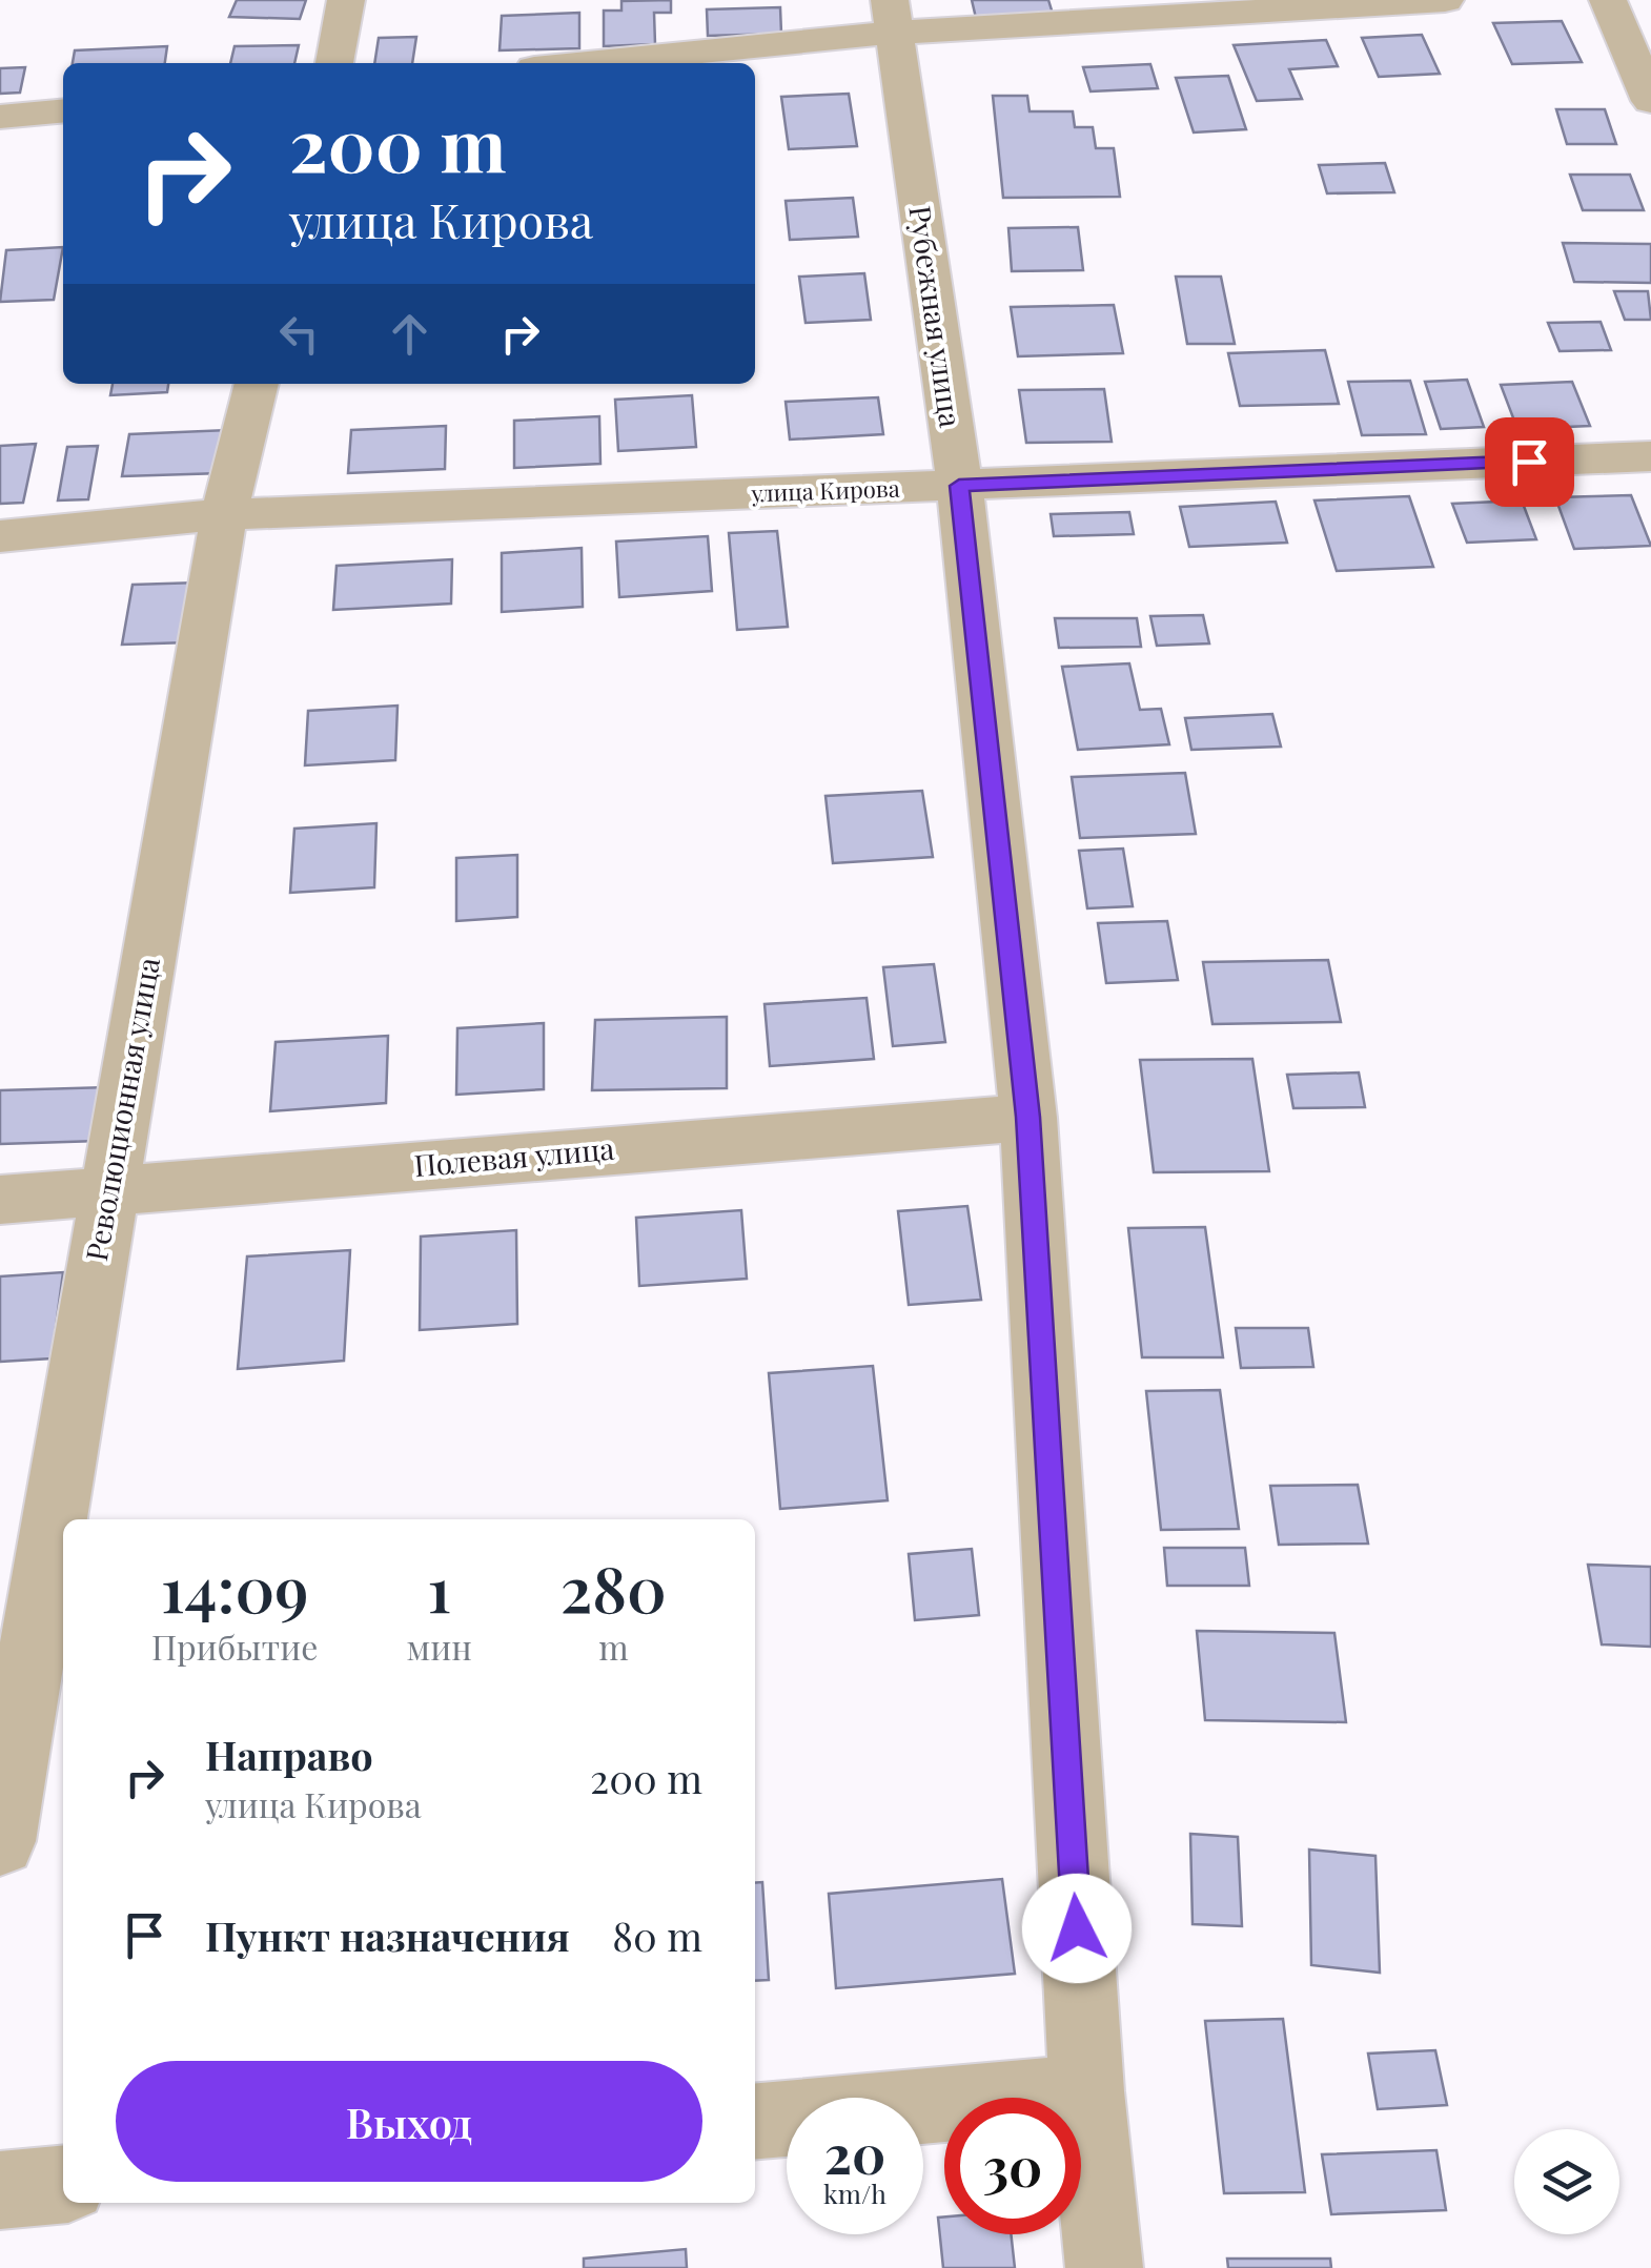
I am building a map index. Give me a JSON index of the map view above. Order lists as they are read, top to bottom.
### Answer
{
  "streets": {
    "street": [
      "Рубежная улица",
      "улица Кирова",
      "Революционная улица",
      "Полевая улица"
    ]
  },
  "crossings": [
    ["Рубежная улица", "улица Кирова"],
    ["Рубежная улица", "Полевая улица"],
    ["улица Кирова", "Революционная улица"],
    ["Революционная улица", "Полевая улица"]
  ],
  "page": {
    "turn": ["200 m", "улица Кирова"],
    "eta": [
      "14:09",
      "Прибытие",
      "1",
      "мин",
      "280",
      "m"
    ],
    "list": [
      {
        "name": "Направо",
        "note": "улица Кирова",
        "value": "200 m"
      },
      {
        "name": "Пункт назначения",
        "value": "80 m"
      }
    ],
    "buttons": "Выход",
    "speed": "20 km/h",
    "limit": "30"
  }
}
